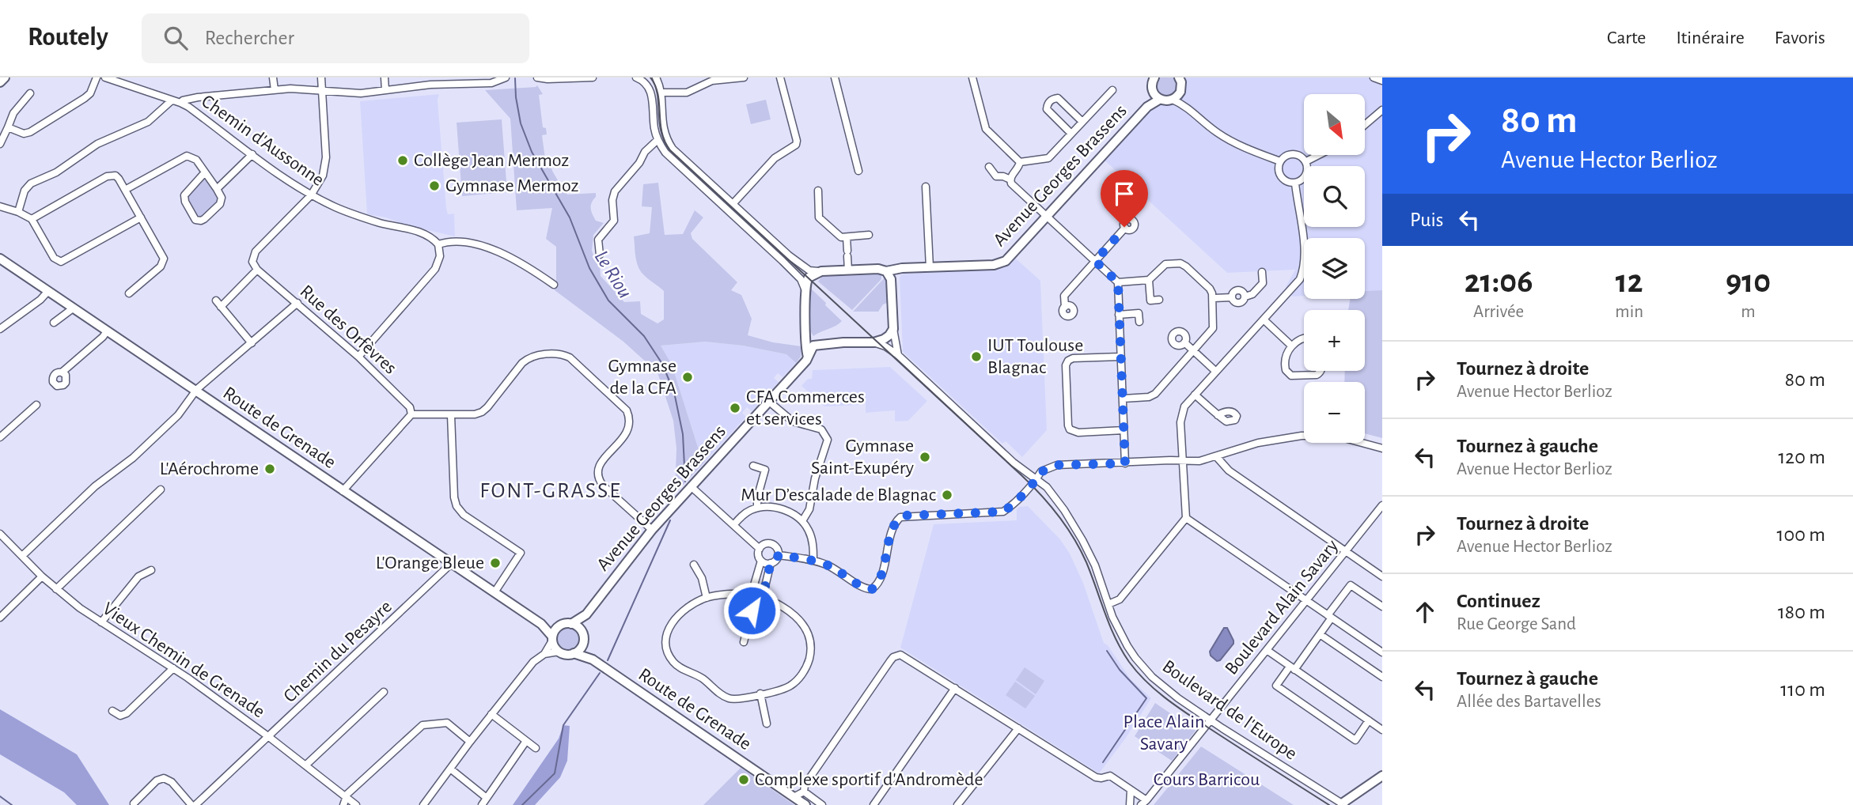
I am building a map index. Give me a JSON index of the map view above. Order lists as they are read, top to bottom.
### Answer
{
  "streets": {
    "street": [
      "Chemin d'Aussonne",
      "Avenue Georges Brassens",
      "Rue des Orfèvres",
      "Route de Grenade",
      "Boulevard Alain Savary",
      "Chemin du Pesayre",
      "Vieux Chemin de Grenade",
      "Boulevard de l'Europe"
    ]
  },
  "crossings": [
    ["Avenue Georges Brassens", "Boulevard de l'Europe"],
    ["Route de Grenade", "Chemin du Pesayre"],
    ["Boulevard Alain Savary", "Boulevard de l'Europe"],
    ["Chemin du Pesayre", "Vieux Chemin de Grenade"]
  ],
  "districts": ["FONT-GRASSE"],
  "water": ["Le Riou"],
  "parks": ["Place Alain Savary", "Cours Barricou"],
  "places": [
    "Collège Jean Mermoz",
    "Gymnase Mermoz",
    "IUT Toulouse Blagnac",
    "Gymnase de la CFA",
    "CFA Commerces et services",
    "Gymnase Saint-Exupéry",
    "L'Aérochrome",
    "Mur D’escalade de Blagnac",
    "L'Orange Bleue",
    "Complexe sportif d'Andromède"
  ],
  "north": "bottom right",
  "page": {
    "header": "Routely",
    "search": "Rechercher",
    "nav": ["Carte", "Itinéraire", "Favoris"],
    "turn": ["80 m", "Avenue Hector Berlioz"],
    "map_buttons": ["+", "−"],
    "then": "Puis",
    "eta": [
      "21:06",
      "Arrivée",
      "12",
      "min",
      "910",
      "m"
    ],
    "list": [
      {
        "name": "Tournez à droite",
        "note": "Avenue Hector Berlioz",
        "value": "80 m"
      },
      {
        "name": "Tournez à gauche",
        "note": "Avenue Hector Berlioz",
        "value": "120 m"
      },
      {
        "name": "Tournez à droite",
        "note": "Avenue Hector Berlioz",
        "value": "100 m"
      },
      {
        "name": "Continuez",
        "note": "Rue George Sand",
        "value": "180 m"
      },
      {
        "name": "Tournez à gauche",
        "note": "Allée des Bartavelles",
        "value": "110 m"
      }
    ]
  }
}
